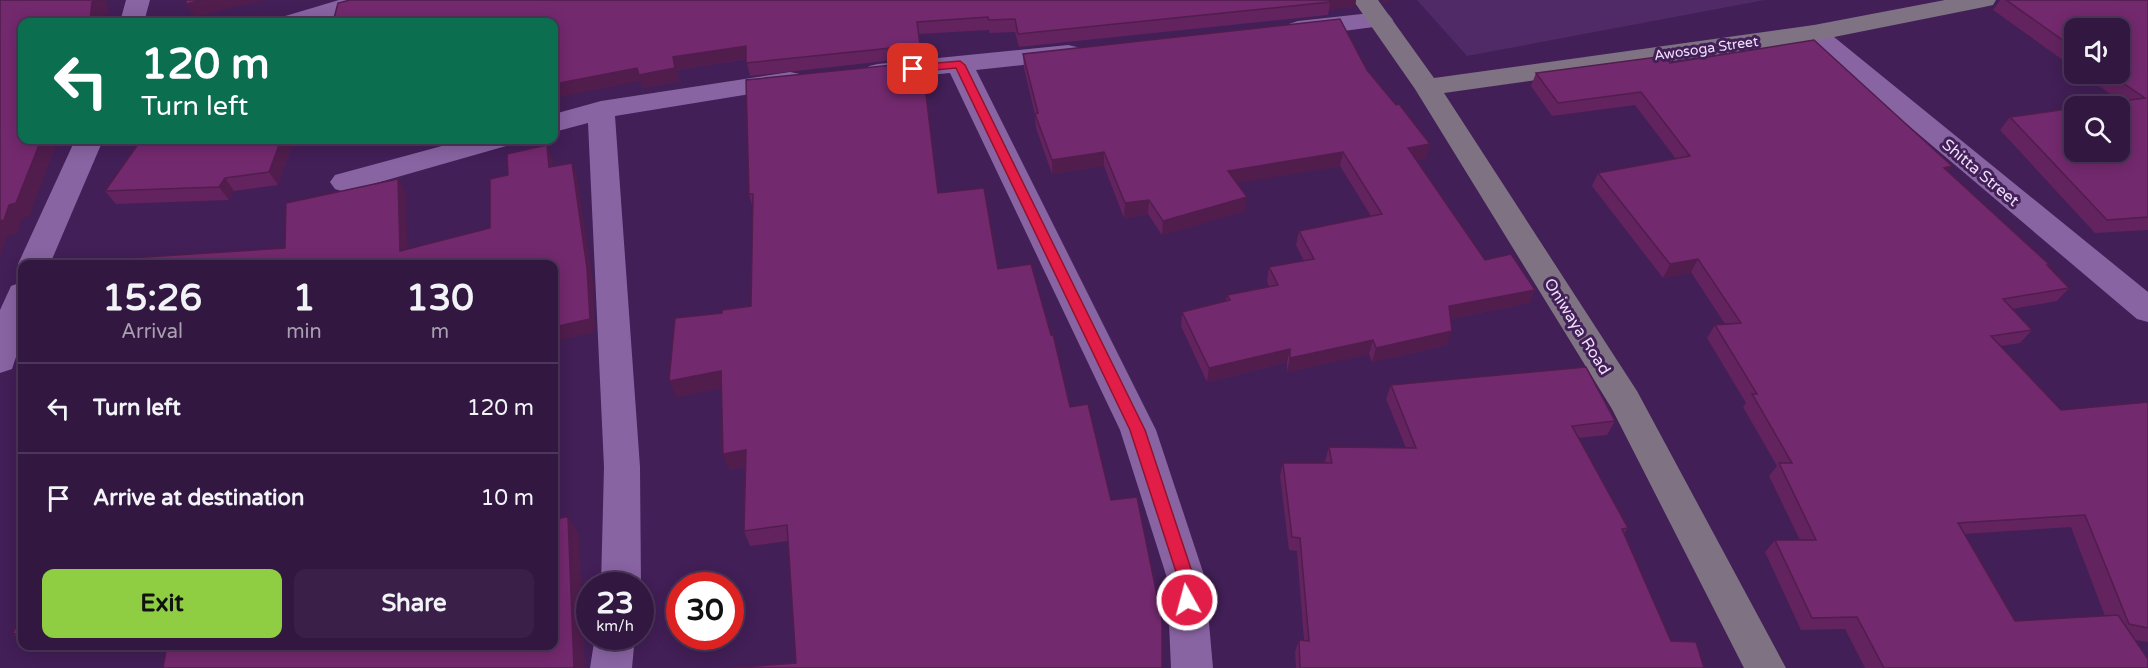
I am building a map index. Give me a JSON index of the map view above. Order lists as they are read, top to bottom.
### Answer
{
  "streets": {
    "main road": ["Awosoga Street", "Oniwaya Road"],
    "street": ["Shitta Street"]
  },
  "crossings": [
    ["Awosoga Street", "Shitta Street"],
    ["Awosoga Street", "Oniwaya Road"]
  ],
  "page": {
    "turn": ["120 m", "Turn left"],
    "eta": [
      "15:26",
      "Arrival",
      "1",
      "min",
      "130",
      "m"
    ],
    "list": [
      {
        "name": "Turn left",
        "value": "120 m"
      },
      {
        "name": "Arrive at destination",
        "value": "10 m"
      }
    ],
    "buttons": ["Exit", "Share"],
    "speed": "23 km/h",
    "limit": "30"
  }
}
